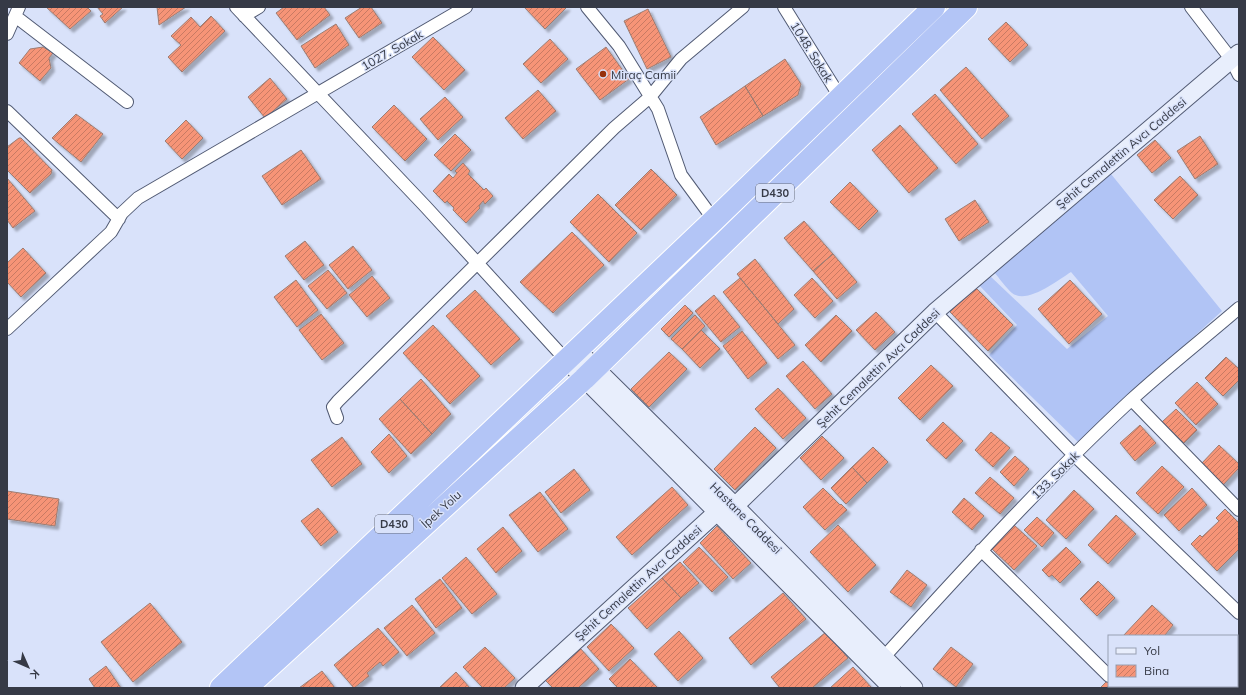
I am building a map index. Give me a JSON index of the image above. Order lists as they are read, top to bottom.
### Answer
{
  "streets": {
    "highway": ["D430", "İpek Yolu"],
    "street": [
      "1027. Sokak",
      "1048. Sokak",
      "Şehit Cemalettin Avcı Caddesi",
      "133. Sokak",
      "Hastane Caddesi"
    ]
  },
  "crossings": [
    ["1048. Sokak", "D430"],
    ["Şehit Cemalettin Avcı Caddesi", "Hastane Caddesi"],
    ["D430", "İpek Yolu"],
    ["D430", "Hastane Caddesi"],
    ["133. Sokak", "Hastane Caddesi"],
    ["İpek Yolu", "Hastane Caddesi"]
  ],
  "places": ["Miraç Camii"],
  "legend": ["Yol", "Bina"],
  "north": "bottom right"
}
